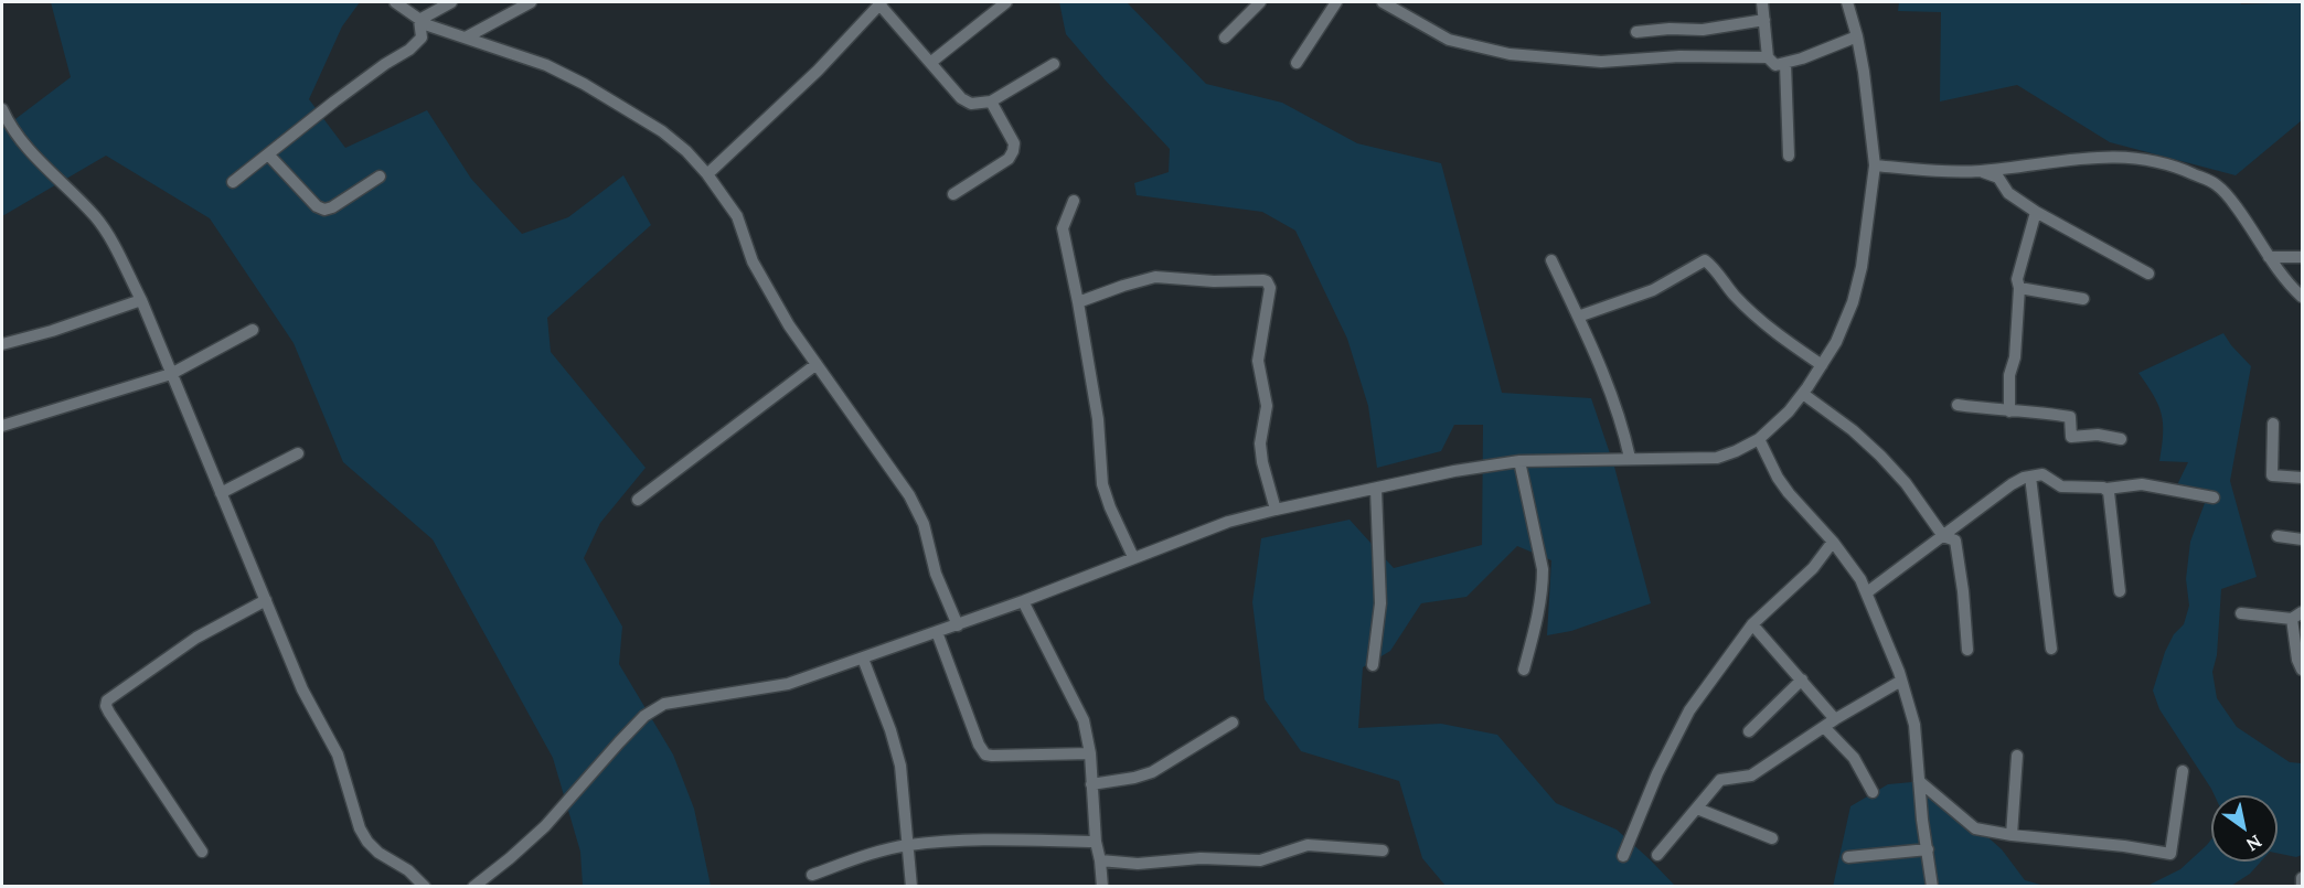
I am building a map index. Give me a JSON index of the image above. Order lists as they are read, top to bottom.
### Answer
{
  "north": "bottom right"
}
